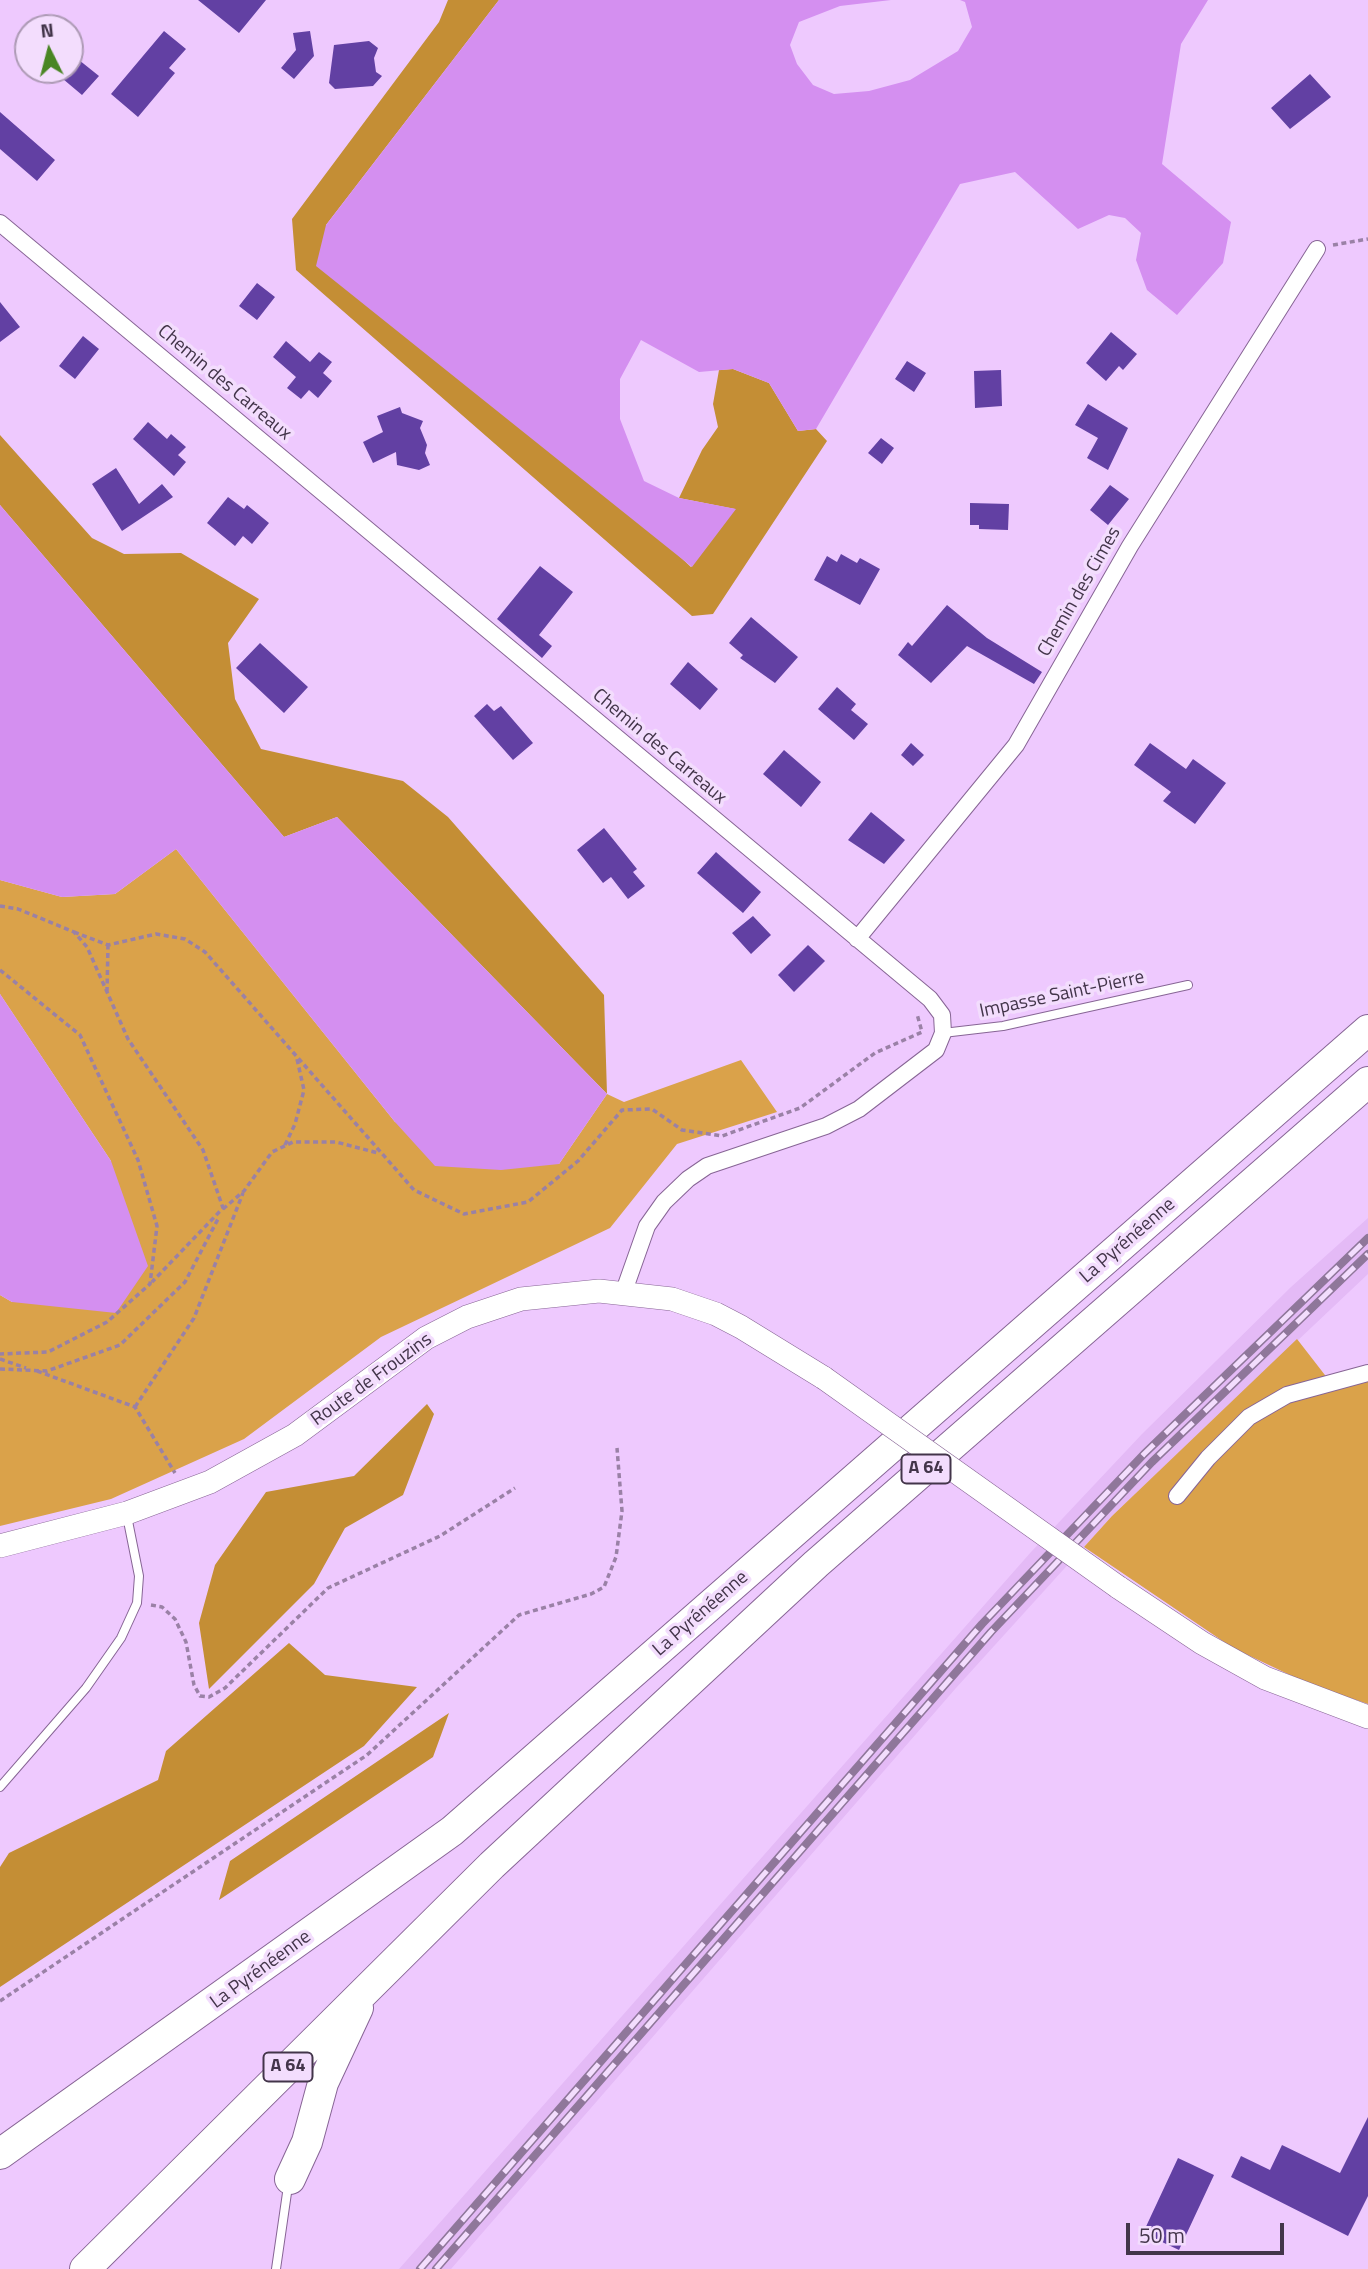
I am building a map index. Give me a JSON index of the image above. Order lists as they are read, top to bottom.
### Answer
{
  "streets": {
    "highway": ["La Pyrénéenne", "A 64"],
    "main road": ["Route de Frouzins"],
    "street": ["Chemin des Carreaux", "Chemin des Cimes"],
    "lane": ["Impasse Saint-Pierre"]
  },
  "crossings": [
    ["Chemin des Carreaux", "Chemin des Cimes"],
    ["Chemin des Carreaux", "Impasse Saint-Pierre"]
  ],
  "scale_bar": "50 m",
  "north": "top"
}
